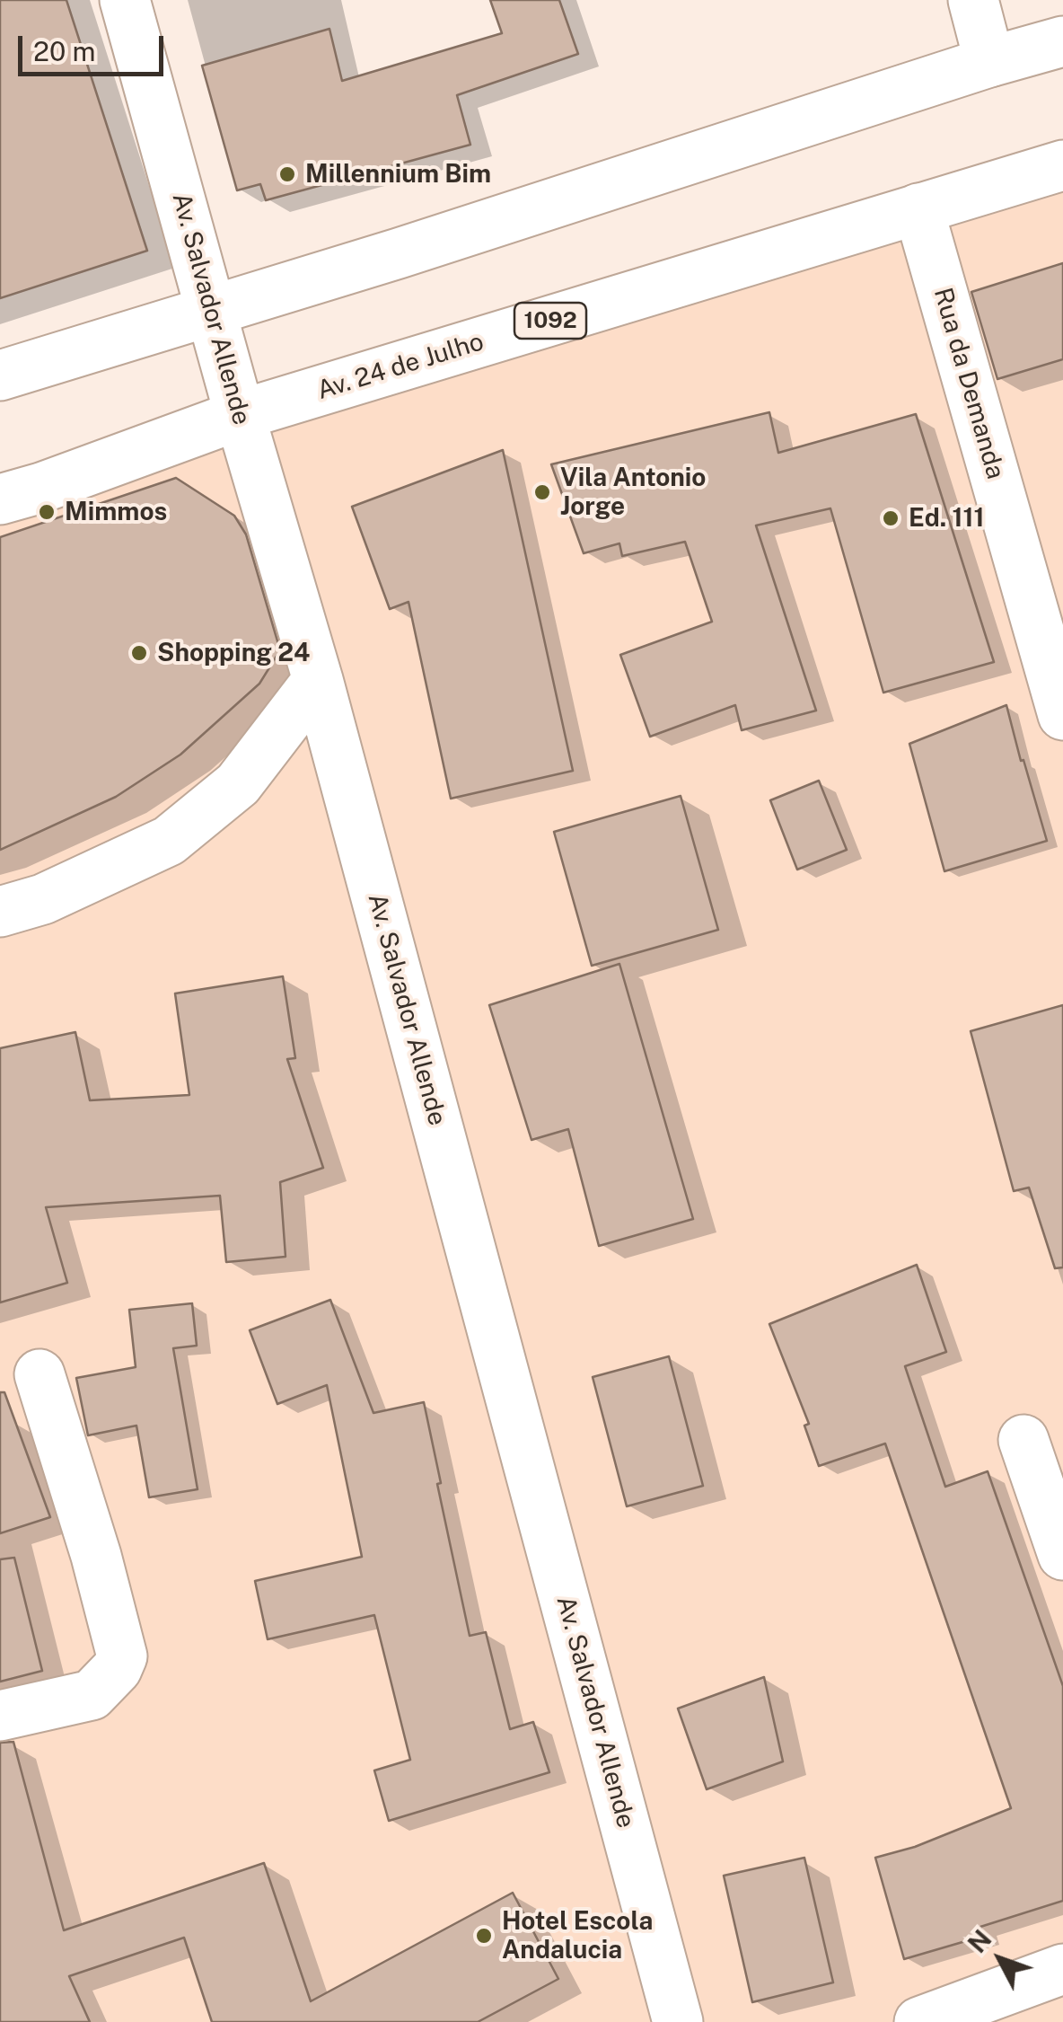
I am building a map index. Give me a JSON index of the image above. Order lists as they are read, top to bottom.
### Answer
{
  "streets": {
    "street": [
      "Av. Salvador Allende",
      "1092",
      "Av. 24 de Julho",
      "Rua da Demanda"
    ]
  },
  "crossings": [
    ["Av. Salvador Allende", "Av. 24 de Julho"],
    ["Av. 24 de Julho", "Rua da Demanda"]
  ],
  "places": [
    "Millennium Bim",
    "Vila Antonio Jorge",
    "Mimmos",
    "Ed. 111",
    "Shopping 24",
    "Hotel Escola Andalucia"
  ],
  "scale_bar": "20 m",
  "north": "top left"
}
